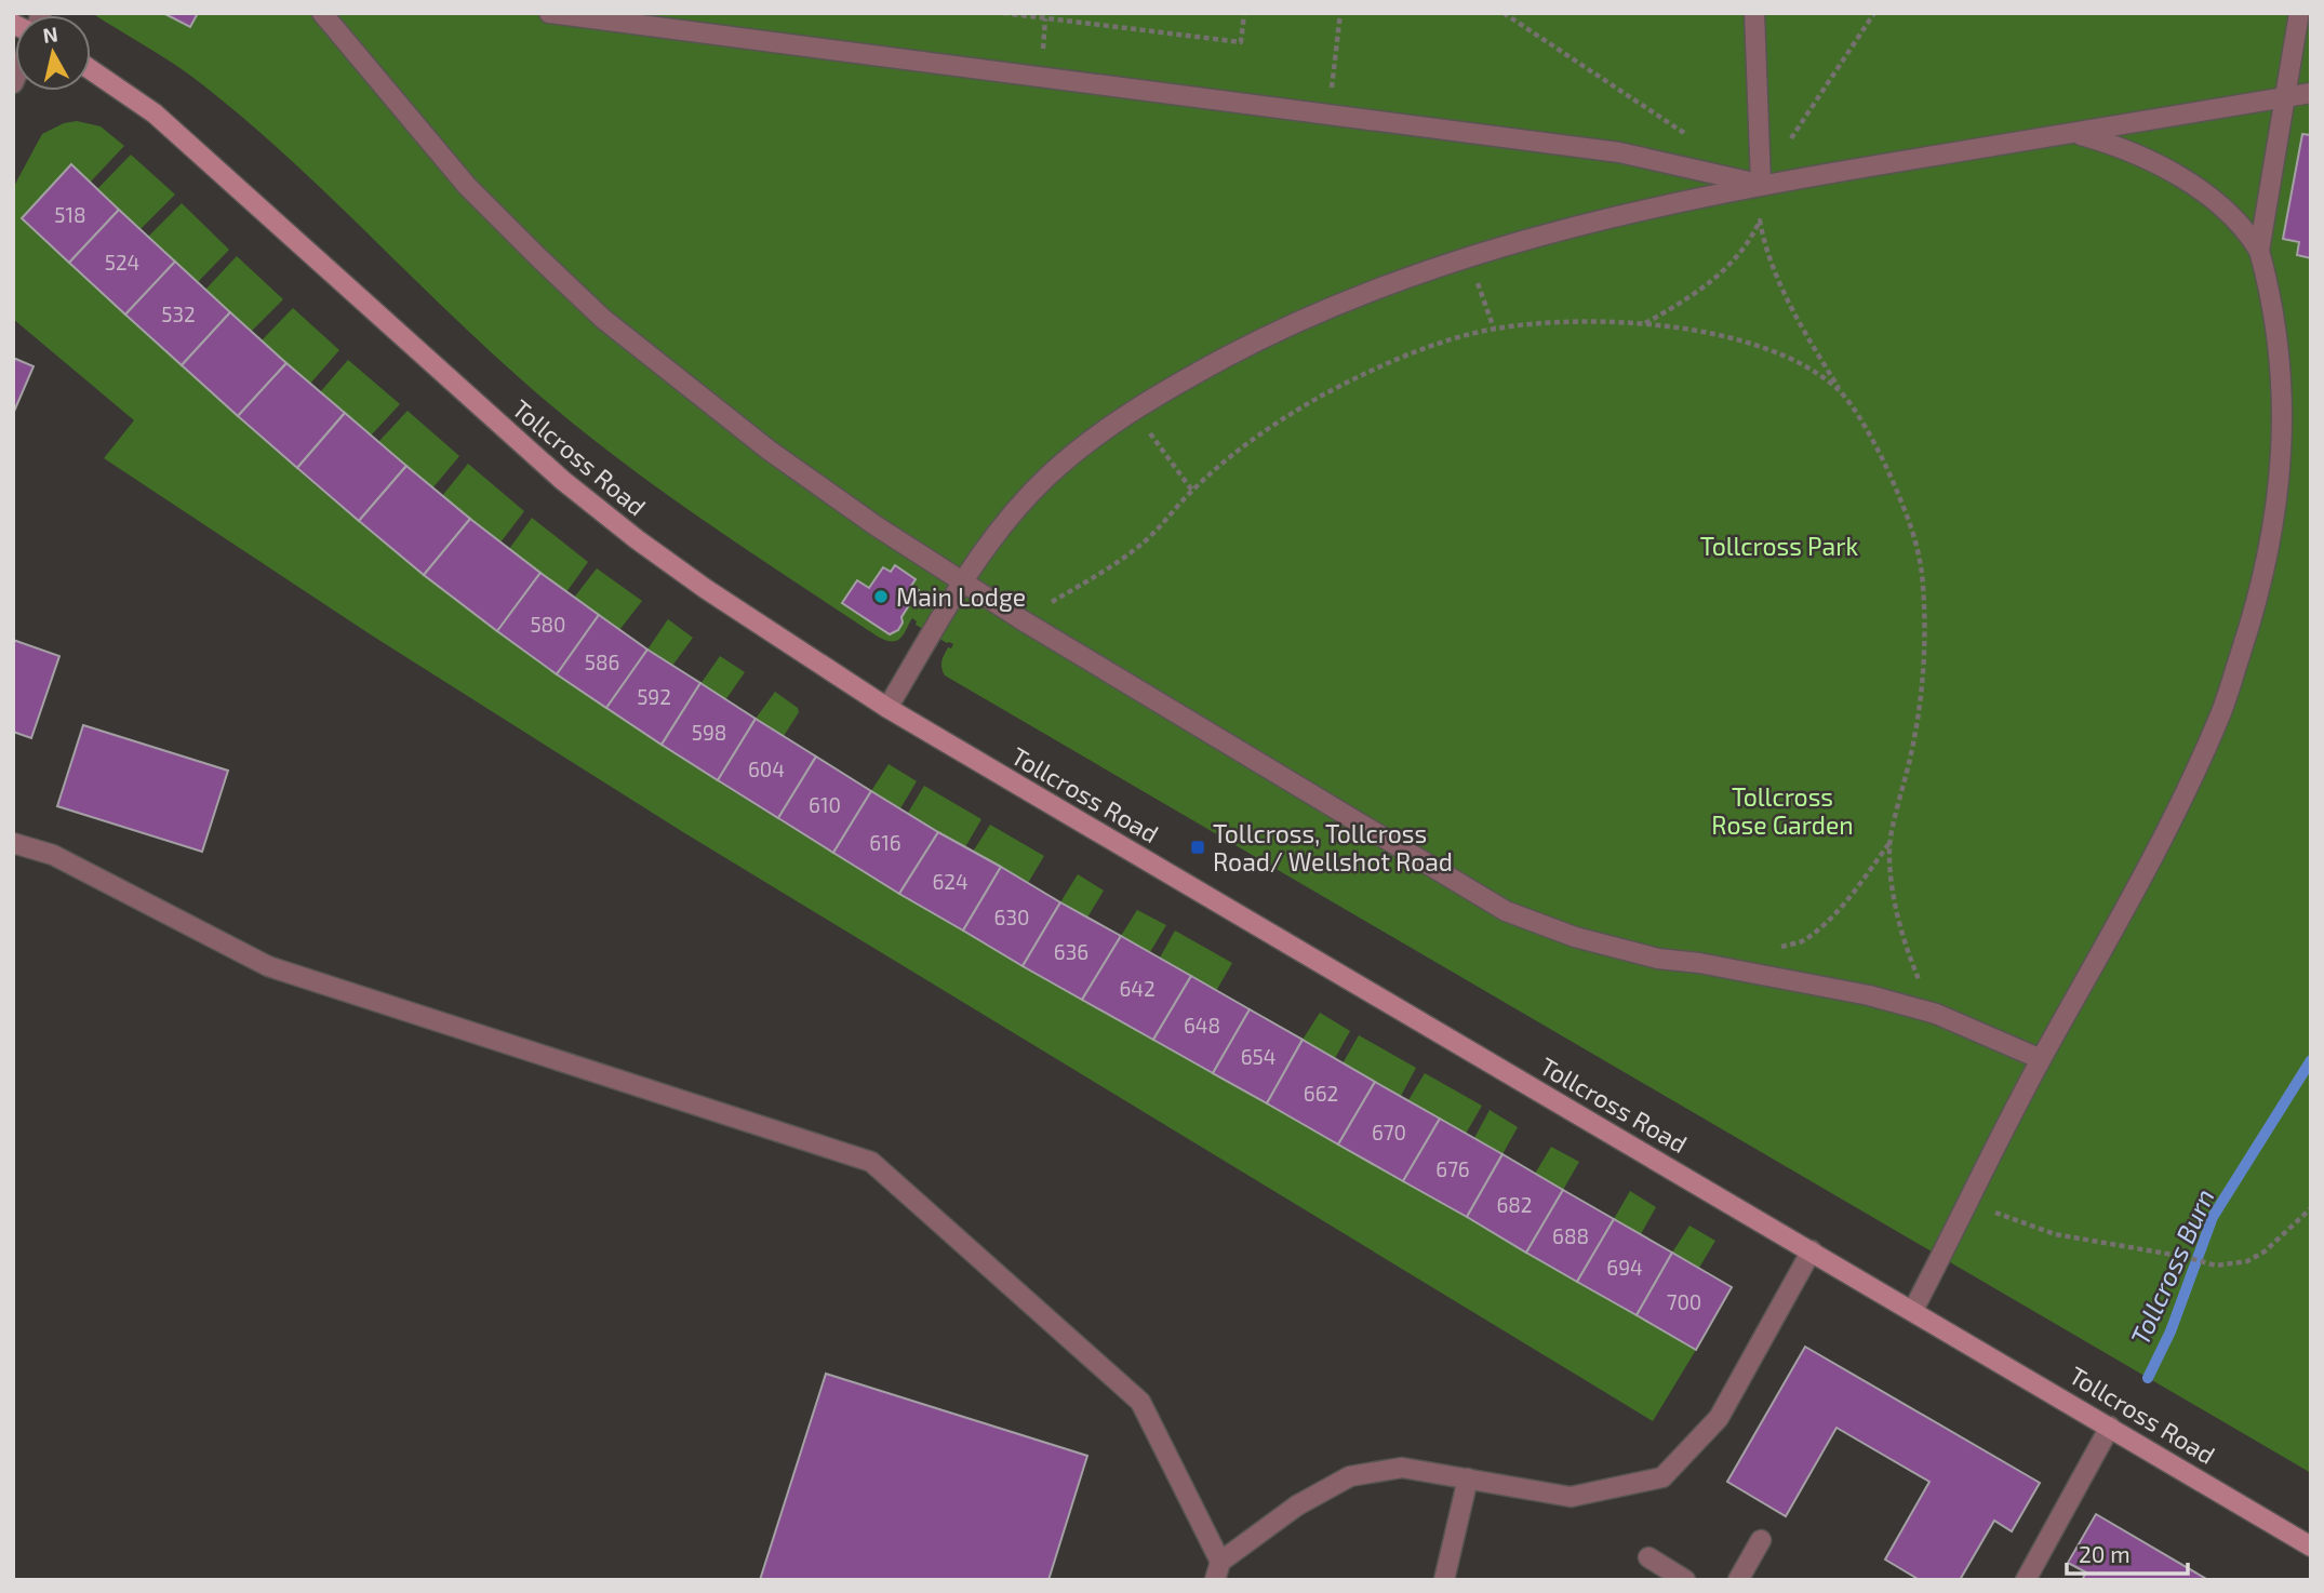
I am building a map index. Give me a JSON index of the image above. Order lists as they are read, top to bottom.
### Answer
{
  "streets": {
    "street": ["Tollcross Road"]
  },
  "water": ["Tollcross Burn"],
  "parks": ["Tollcross Park", "Tollcross Rose Garden"],
  "places": {
    "other": ["Main Lodge"],
    "transit": ["Tollcross, Tollcross Road/ Wellshot Road"]
  },
  "house_numbers": [
    "518",
    "524",
    "532",
    "580",
    "586",
    "592",
    "598",
    "604",
    "610",
    "616",
    "624",
    "630",
    "636",
    "642",
    "648",
    "654",
    "662",
    "670",
    "676",
    "682",
    "688",
    "694",
    "700"
  ],
  "scale_bar": "20 m",
  "north": "top"
}
